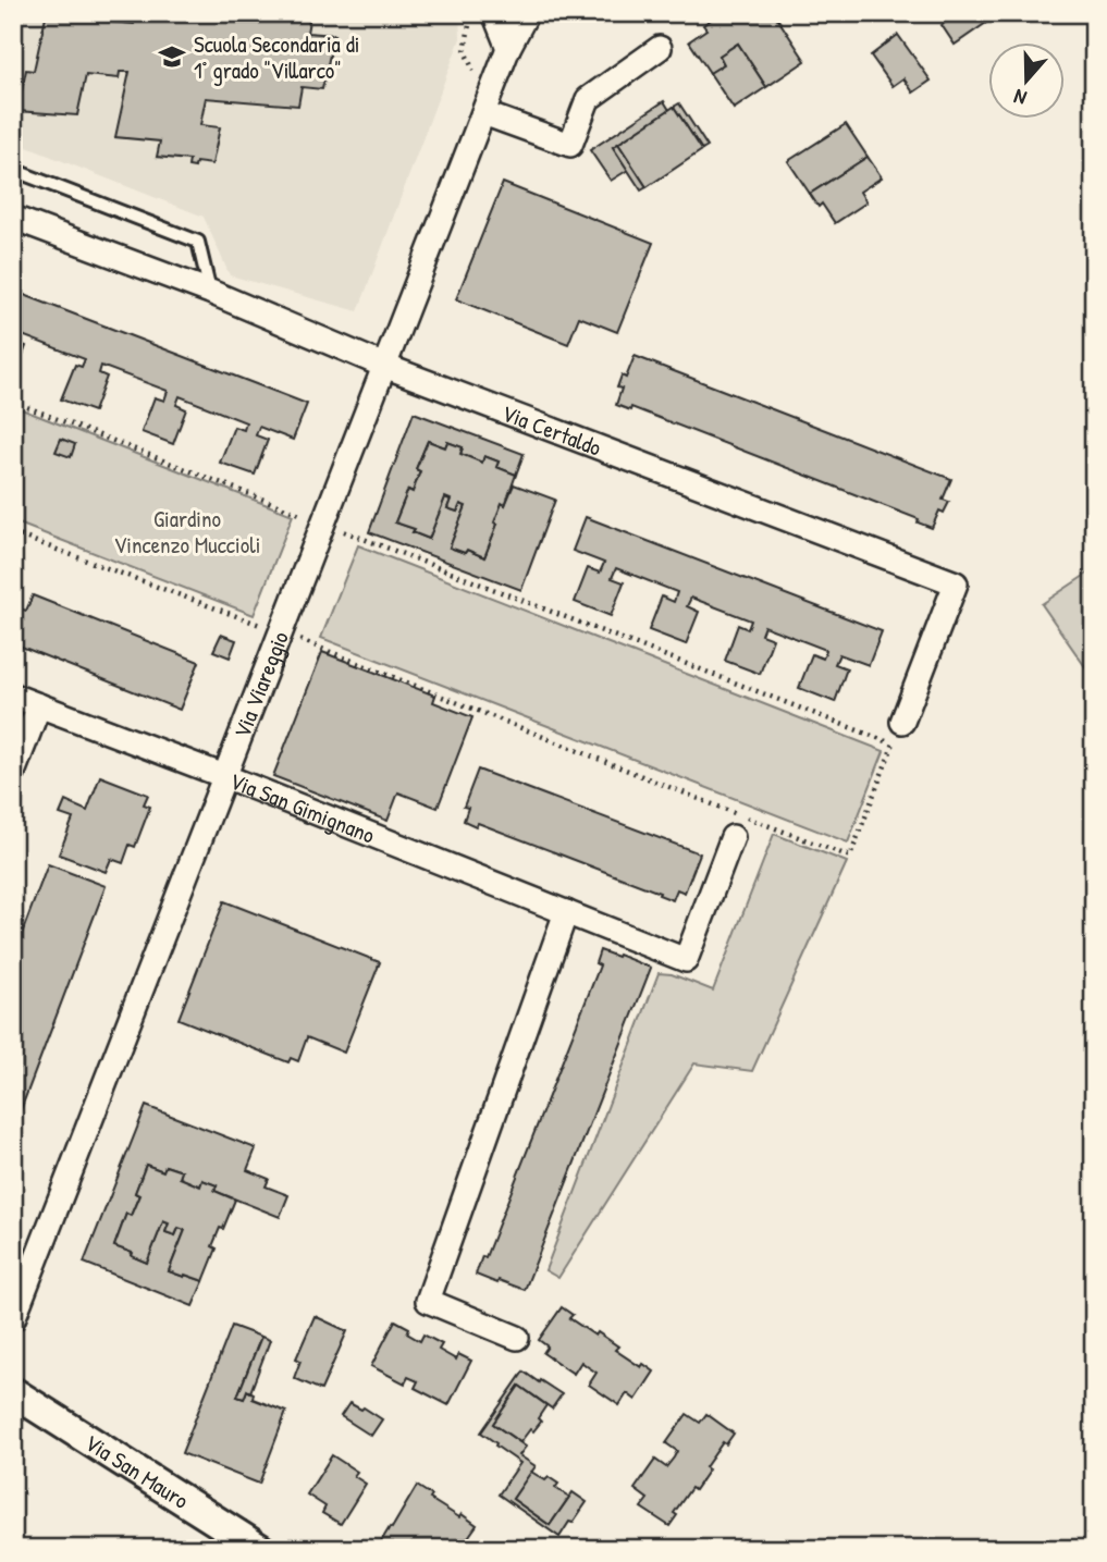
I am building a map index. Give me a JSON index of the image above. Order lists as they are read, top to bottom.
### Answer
{
  "streets": {
    "street": [
      "Via Certaldo",
      "Via Viareggio",
      "Via San Gimignano",
      "Via San Mauro"
    ]
  },
  "crossings": [
    ["Via Certaldo", "Via Viareggio"],
    ["Via Viareggio", "Via San Gimignano"]
  ],
  "parks": ["Giardino Vincenzo Muccioli"],
  "places": {
    "school or university": ["Scuola Secondaria di 1° grado \"Villarco\""]
  },
  "north": "bottom"
}
